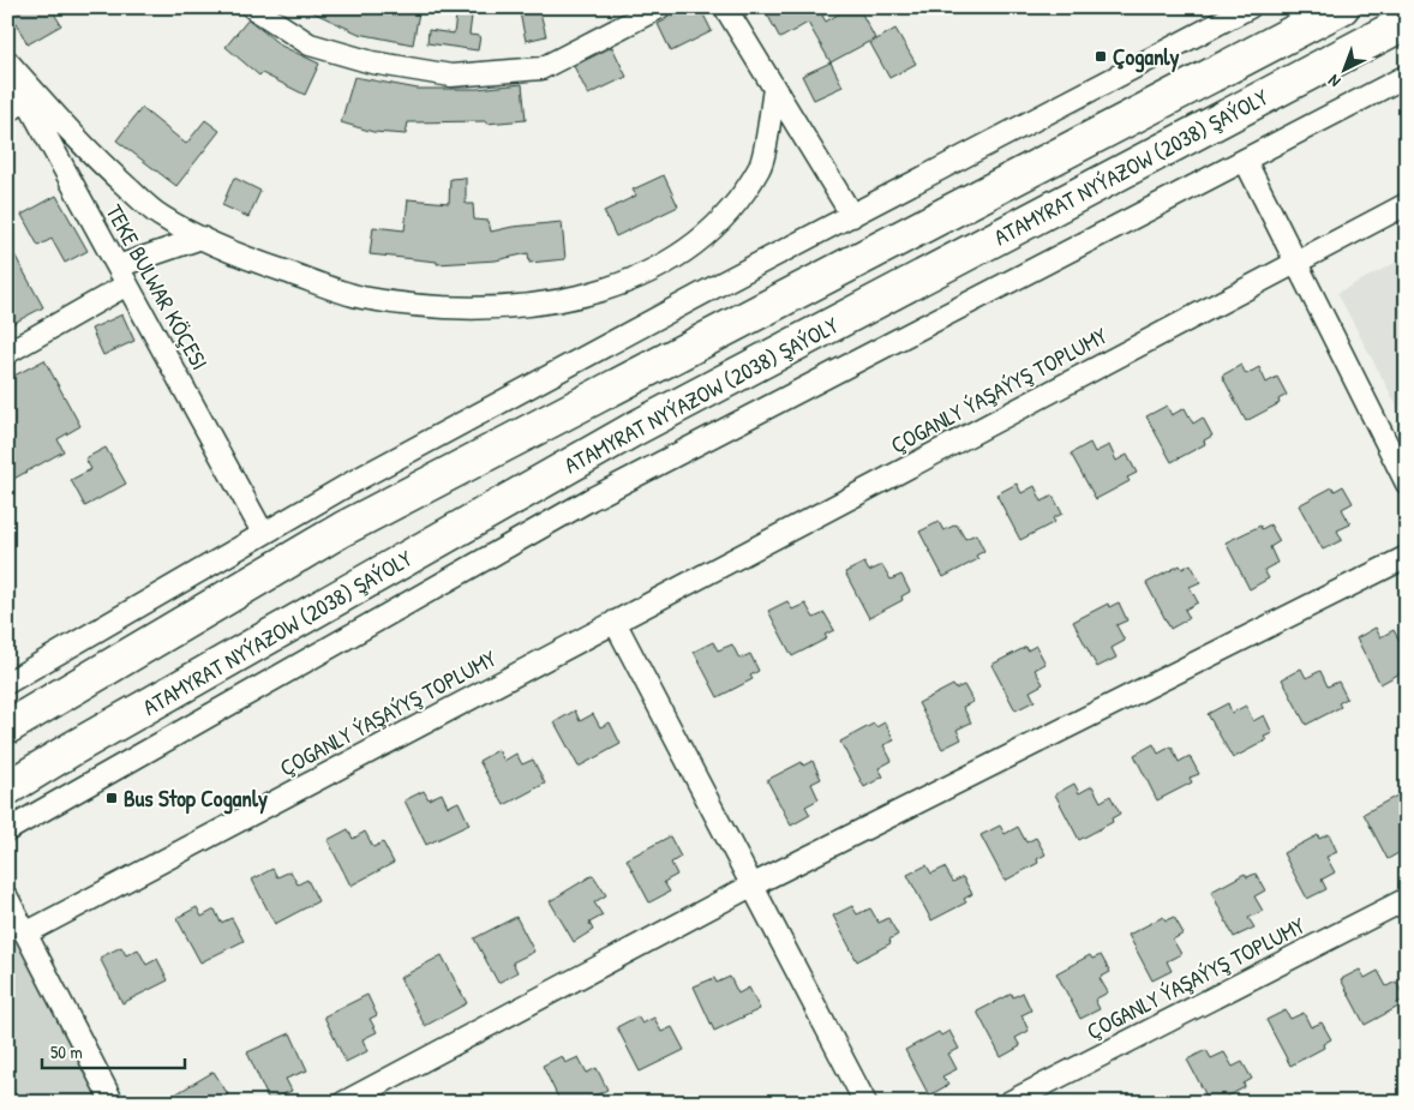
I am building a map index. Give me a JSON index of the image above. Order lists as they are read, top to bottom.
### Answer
{
  "streets": {
    "main road": ["ATAMYRAT NYÝAZOW (2038) ŞAÝOLY"],
    "street": ["TEKE BULWAR KÖÇESI", "ÇOGANLY ÝAŞAÝYŞ TOPLUMY"]
  },
  "places": {
    "transit": ["Çoganly", "Bus Stop Coganly"]
  },
  "scale_bar": "50 m",
  "north": "bottom left"
}
